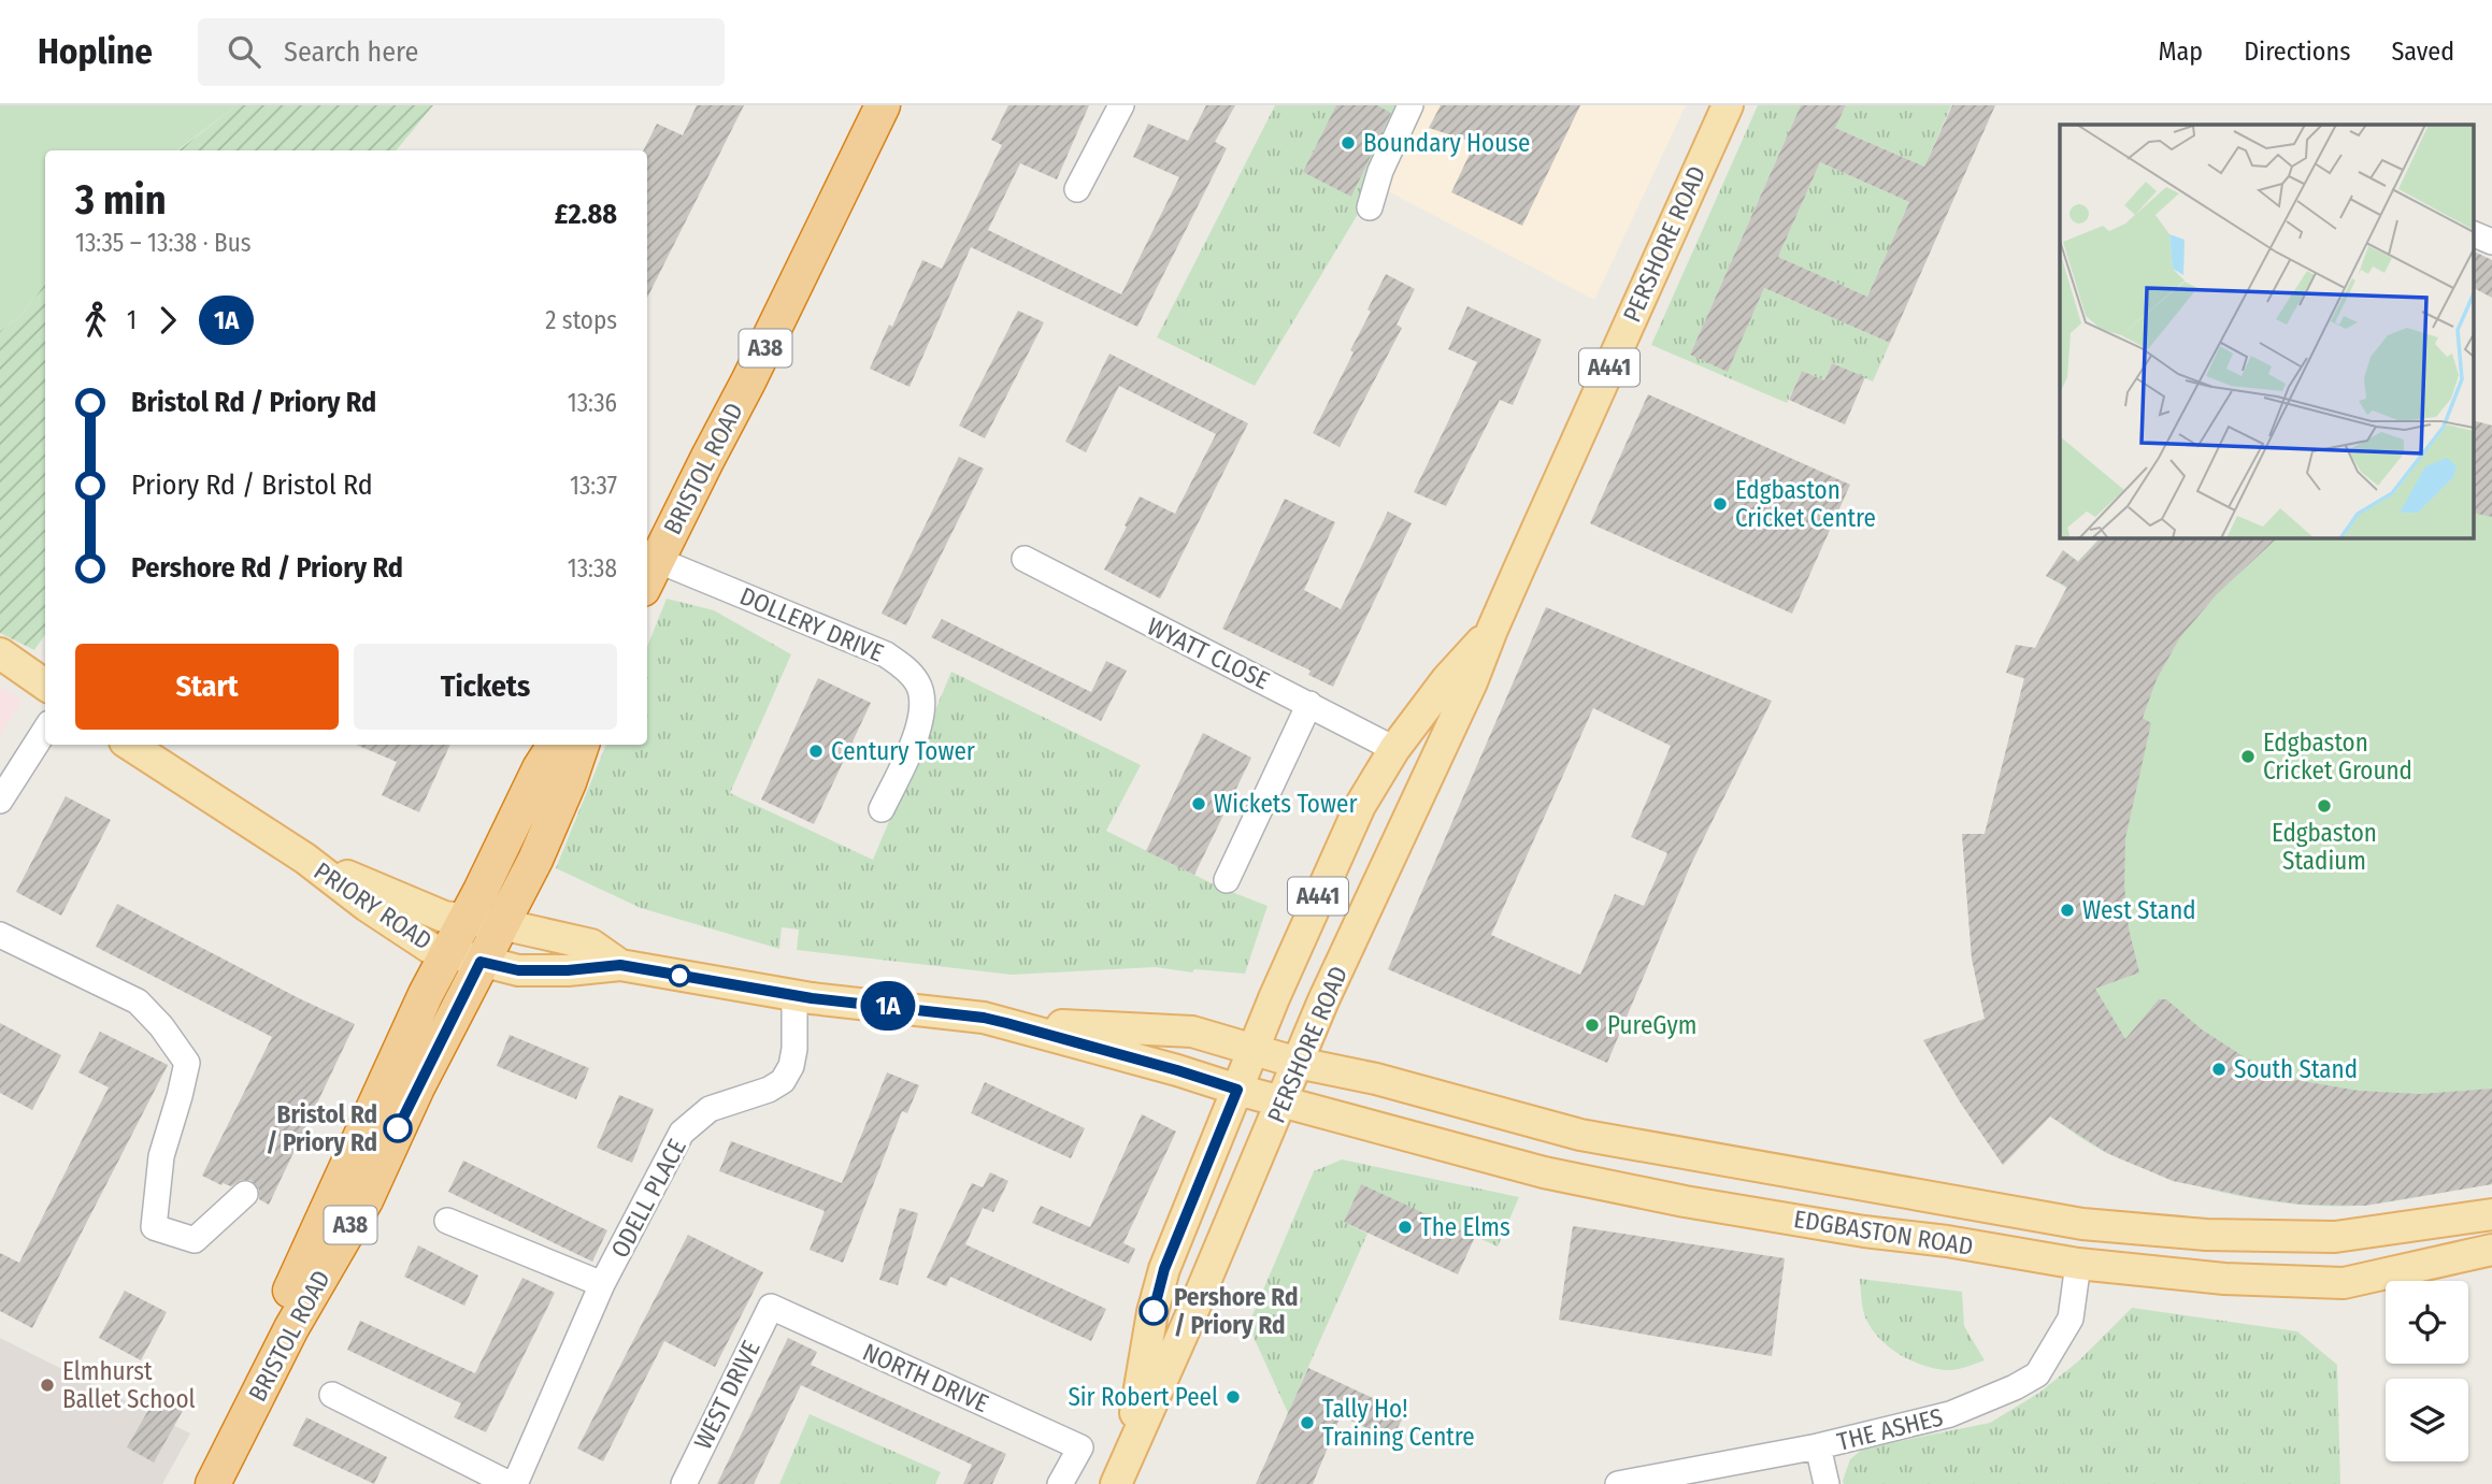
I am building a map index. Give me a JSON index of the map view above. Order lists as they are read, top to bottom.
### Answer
{
  "streets": {
    "highway": ["A38", "BRISTOL ROAD"],
    "main road": [
      "PERSHORE ROAD",
      "A441",
      "PRIORY ROAD",
      "EDGBASTON ROAD"
    ],
    "street": [
      "DOLLERY DRIVE",
      "WYATT CLOSE",
      "ODELL PLACE",
      "NORTH DRIVE",
      "WEST DRIVE",
      "THE ASHES"
    ]
  },
  "crossings": [
    ["PERSHORE ROAD", "WYATT CLOSE"],
    ["PERSHORE ROAD", "PRIORY ROAD"],
    ["PERSHORE ROAD", "EDGBASTON ROAD"],
    ["BRISTOL ROAD", "DOLLERY DRIVE"],
    ["BRISTOL ROAD", "PRIORY ROAD"],
    ["PRIORY ROAD", "ODELL PLACE"],
    ["PRIORY ROAD", "EDGBASTON ROAD"],
    ["EDGBASTON ROAD", "THE ASHES"],
    ["NORTH DRIVE", "WEST DRIVE"]
  ],
  "places": [
    "Boundary House",
    "Edgbaston Cricket Centre",
    "Century Tower",
    "Edgbaston Cricket Ground",
    "Wickets Tower",
    "Edgbaston Stadium",
    "West Stand",
    "PureGym",
    "South Stand",
    "Bristol Rd / Priory Rd",
    "The Elms",
    "Pershore Rd / Priory Rd",
    "Elmhurst Ballet School",
    "Sir Robert Peel",
    "Tally Ho! Training Centre"
  ],
  "lines": ["bus line 1A"],
  "page": {
    "header": "Hopline",
    "search": "Search here",
    "nav": ["Map", "Directions", "Saved"],
    "on_map": "1A",
    "heading": ["3 min", "13:35 – 13:38 · Bus", "£2.88"],
    "legs": ["1", "1A", "2 stops"],
    "list": [
      {
        "name": "Bristol Rd / Priory Rd",
        "value": "13:36"
      },
      {
        "name": "Priory Rd / Bristol Rd",
        "value": "13:37"
      },
      {
        "name": "Pershore Rd / Priory Rd",
        "value": "13:38"
      }
    ],
    "buttons": ["Start", "Tickets"]
  }
}
